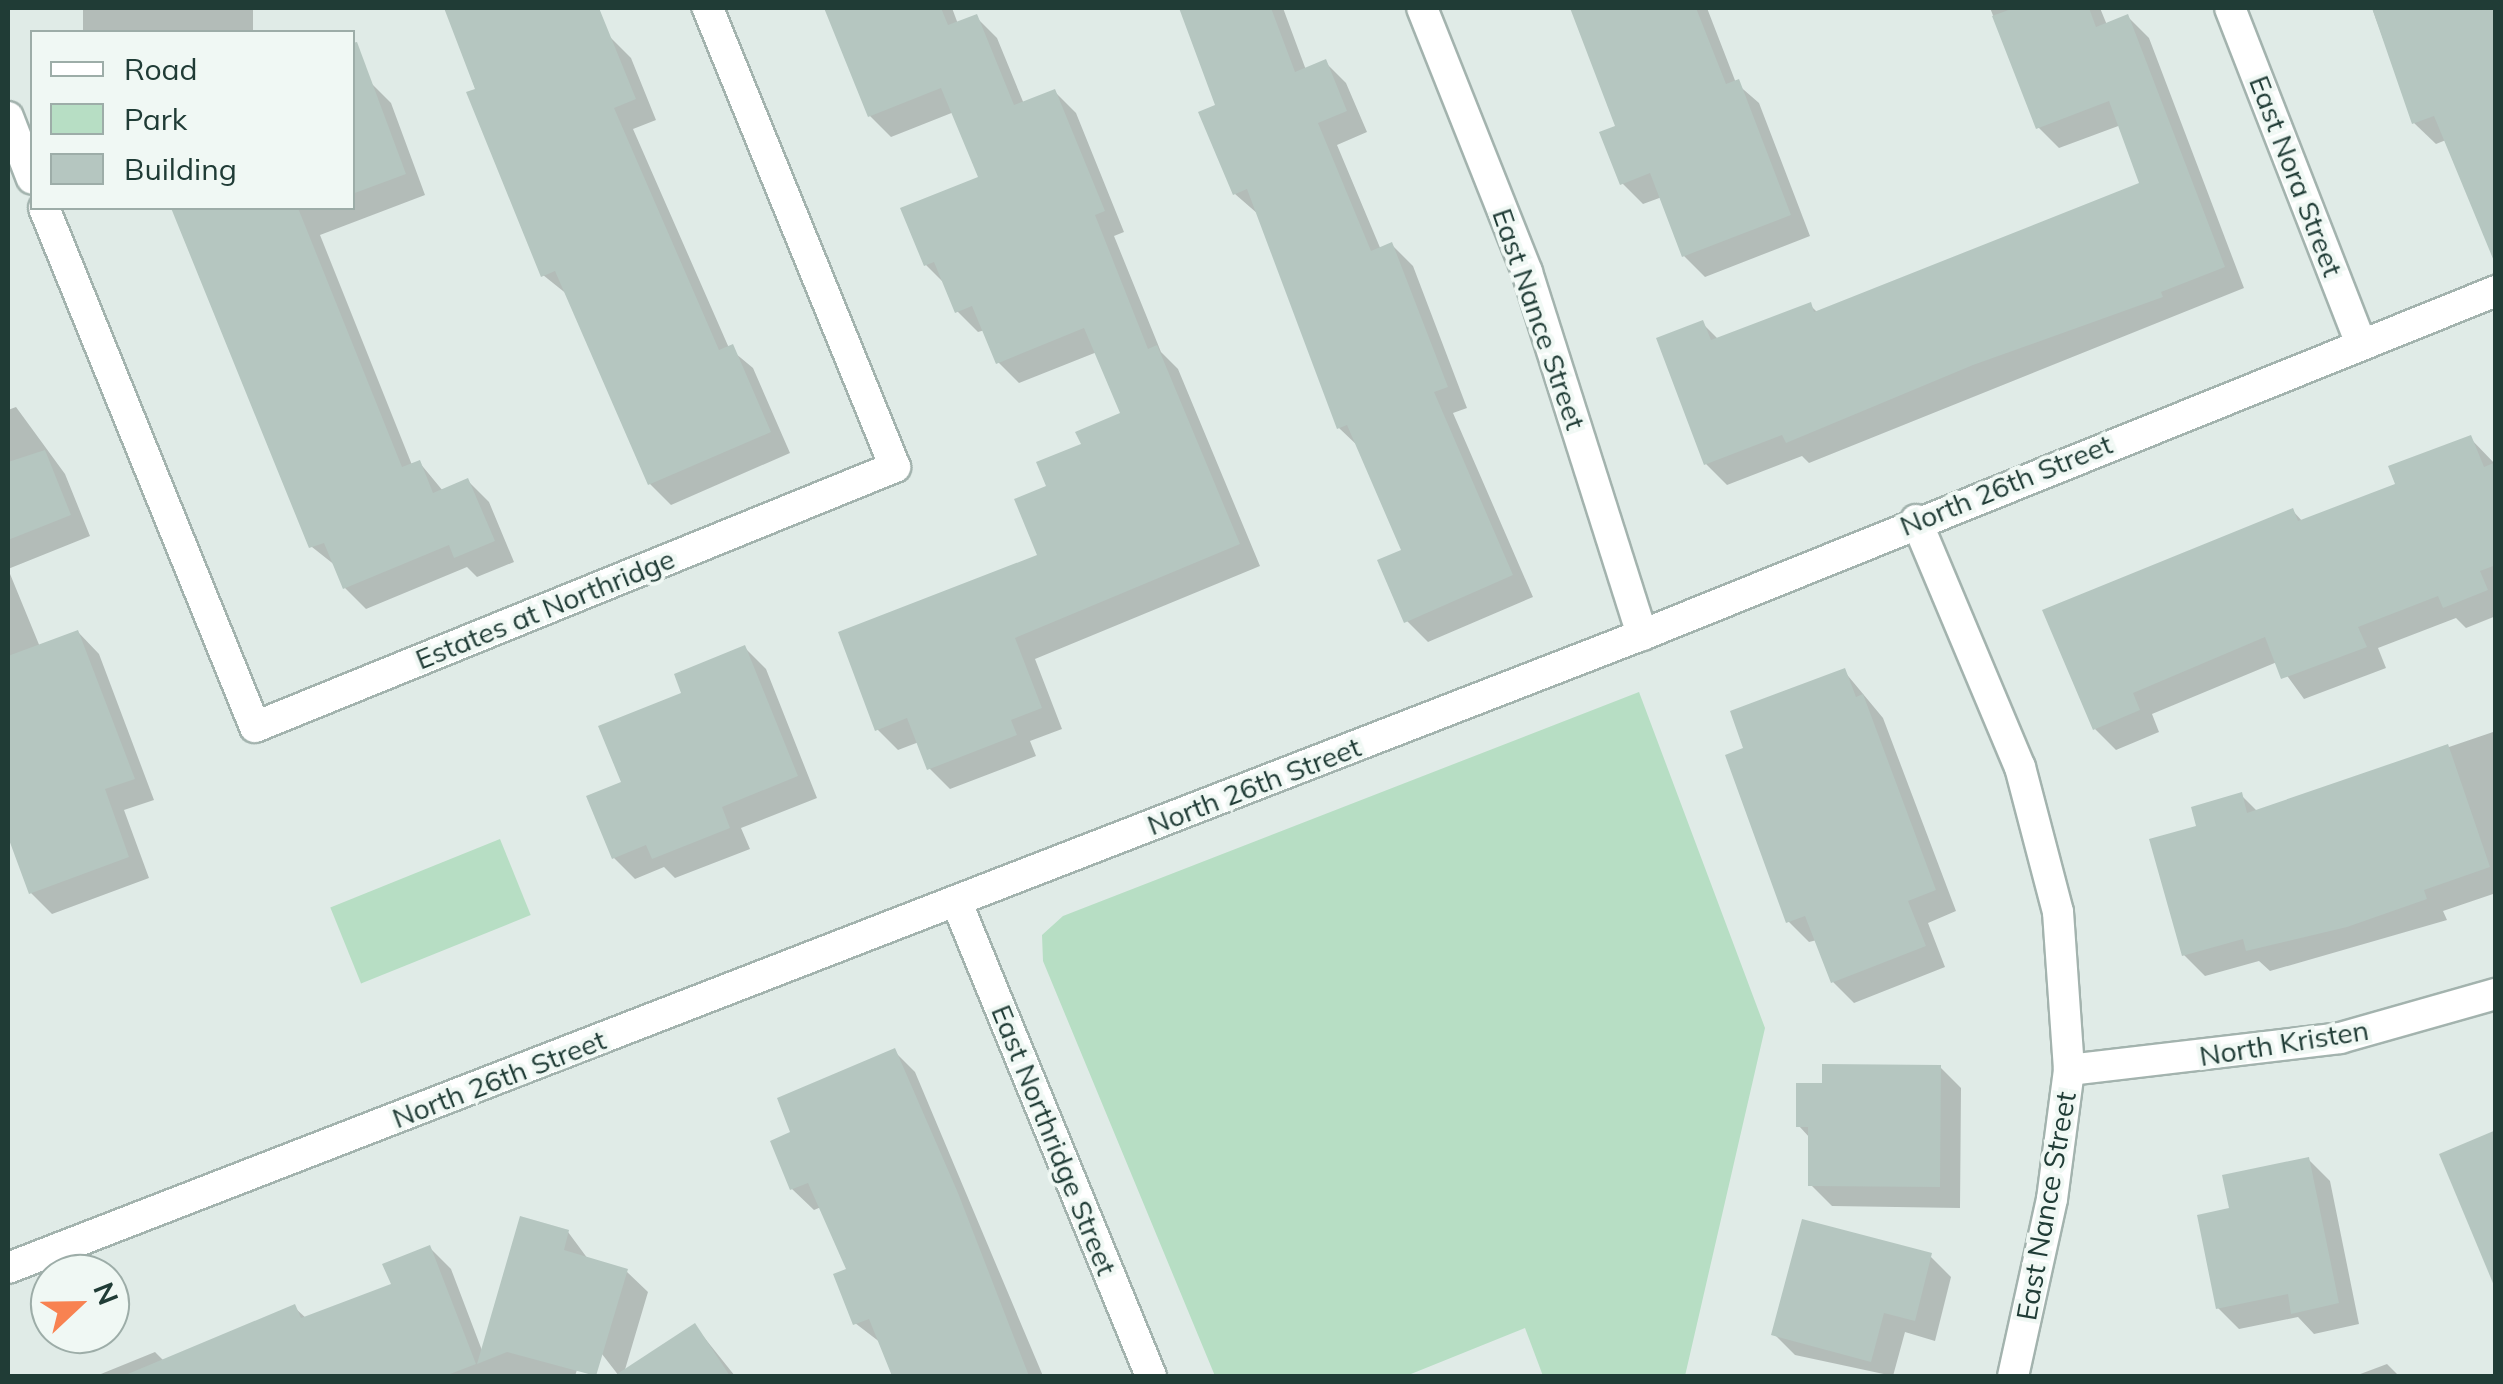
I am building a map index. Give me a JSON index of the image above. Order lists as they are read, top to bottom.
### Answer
{
  "streets": {
    "street": [
      "East Nora Street",
      "East Nance Street",
      "North 26th Street",
      "Estates at Northridge",
      "North Kristen",
      "East Northridge Street"
    ]
  },
  "crossings": [
    ["East Nora Street", "North 26th Street"],
    ["East Nance Street", "North 26th Street"],
    ["East Nance Street", "North Kristen"],
    ["North 26th Street", "East Northridge Street"]
  ],
  "legend": ["Road", "Park", "Building"],
  "north": "right"
}
